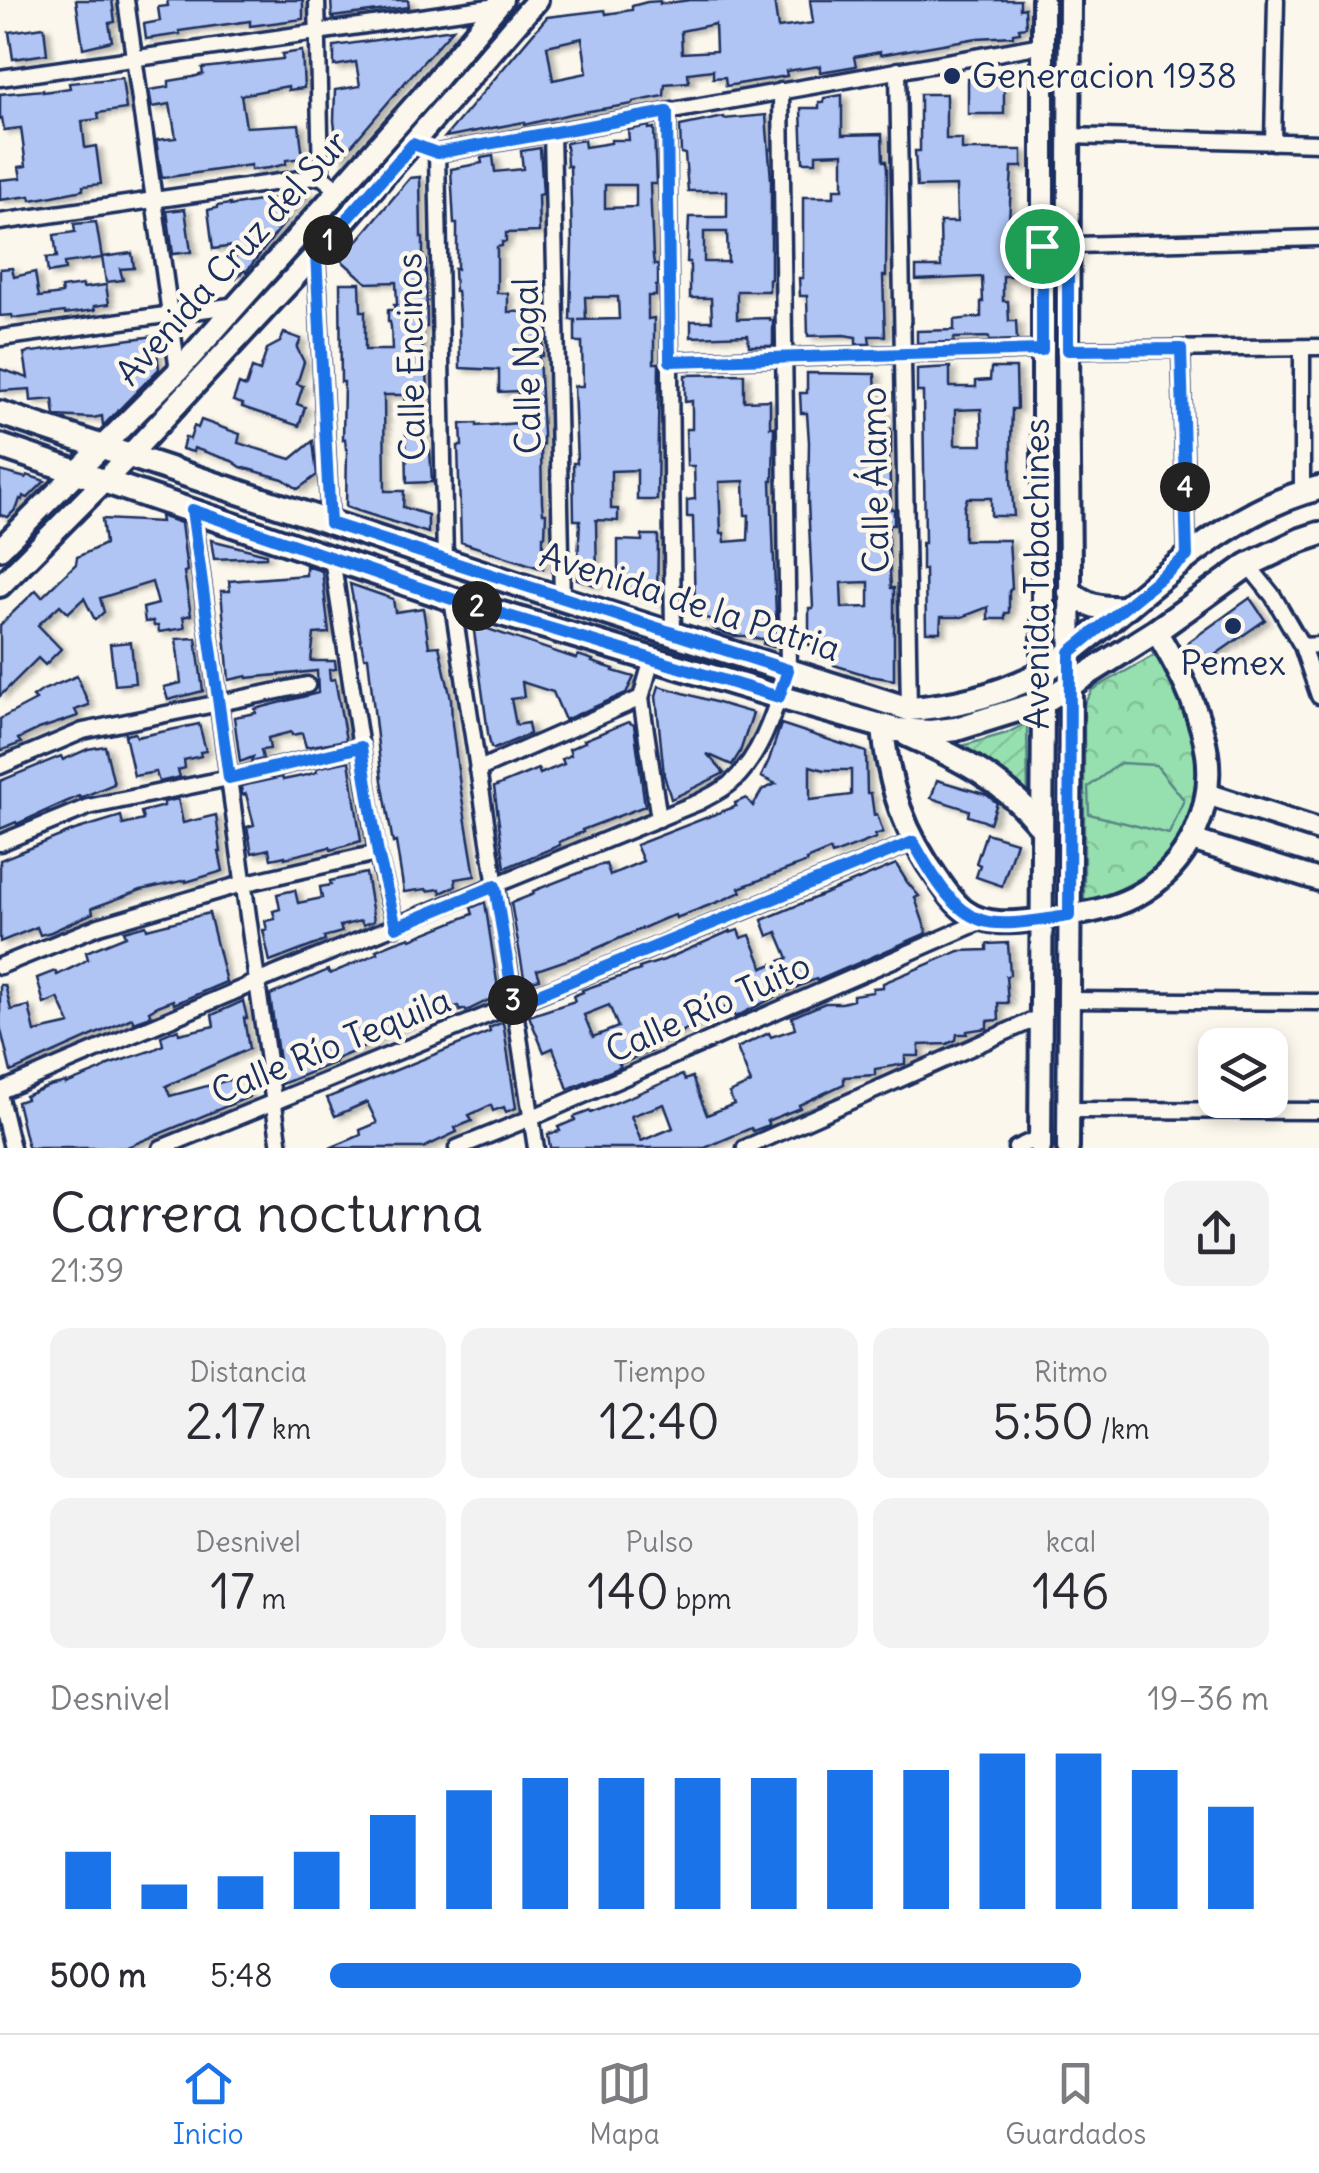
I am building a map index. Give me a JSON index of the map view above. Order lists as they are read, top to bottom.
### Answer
{
  "streets": {
    "main road": ["Avenida de la Patria"],
    "street": [
      "Avenida Cruz del Sur",
      "Calle Encinos",
      "Calle Nogal",
      "Calle Álamo",
      "Avenida Tabachines",
      "Calle Río Tuito",
      "Calle Río Tequila"
    ]
  },
  "crossings": [
    ["Avenida Cruz del Sur", "Avenida de la Patria"],
    ["Calle Encinos", "Avenida de la Patria"],
    ["Calle Nogal", "Avenida de la Patria"],
    ["Calle Álamo", "Avenida de la Patria"],
    ["Avenida Tabachines", "Avenida de la Patria"]
  ],
  "places": ["Generacion 1938", "Pemex"],
  "page": {
    "pins": [
      "1",
      "4",
      "2",
      "3"
    ],
    "heading": ["Carrera nocturna", "21:39"],
    "stats": [
      ["Distancia", "2.17 km"],
      ["Tiempo", "12:40"],
      ["Ritmo", "5:50 /km"],
      ["Desnivel", "17 m"],
      ["Pulso", "140 bpm"],
      ["kcal", "146"]
    ],
    "chart": ["Desnivel", "19–36 m"],
    "list": [
      {
        "name": "500 m",
        "note": "5:48"
      }
    ],
    "tabs": ["Inicio", "Mapa", "Guardados"]
  }
}
